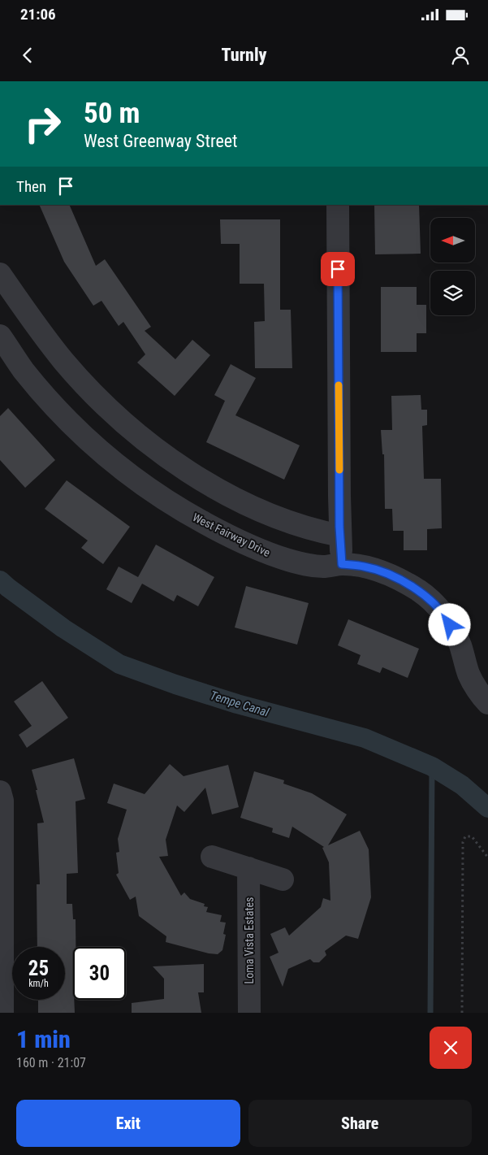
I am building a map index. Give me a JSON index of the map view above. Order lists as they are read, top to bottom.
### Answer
{
  "streets": {
    "street": ["West Fairway Drive", "Loma Vista Estates"]
  },
  "water": ["Tempe Canal"],
  "north": "left",
  "page": {
    "status": "21:06",
    "header": "Turnly",
    "turn": ["50 m", "West Greenway Street"],
    "then": "Then",
    "speed": "25 km/h",
    "limit": "30",
    "heading": ["1 min", "160 m · 21:07"],
    "buttons": ["Exit", "Share"]
  }
}
